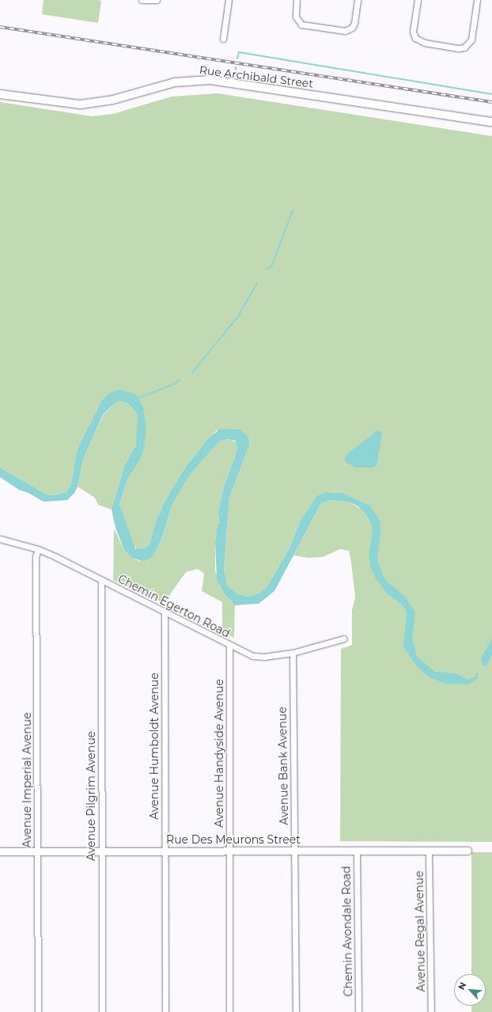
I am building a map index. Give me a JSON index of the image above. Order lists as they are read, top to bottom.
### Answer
{
  "streets": {
    "main road": ["Rue Archibald Street"],
    "street": [
      "Chemin Egerton Road",
      "Avenue Humboldt Avenue",
      "Avenue Handyside Avenue",
      "Avenue Bank Avenue",
      "Avenue Imperial Avenue",
      "Avenue Pilgrim Avenue",
      "Rue Des Meurons Street",
      "Chemin Avondale Road",
      "Avenue Regal Avenue"
    ]
  },
  "crossings": [
    ["Chemin Egerton Road", "Avenue Humboldt Avenue"],
    ["Chemin Egerton Road", "Avenue Handyside Avenue"],
    ["Chemin Egerton Road", "Avenue Bank Avenue"],
    ["Chemin Egerton Road", "Avenue Imperial Avenue"],
    ["Chemin Egerton Road", "Avenue Pilgrim Avenue"],
    ["Avenue Humboldt Avenue", "Rue Des Meurons Street"],
    ["Avenue Handyside Avenue", "Rue Des Meurons Street"],
    ["Avenue Bank Avenue", "Rue Des Meurons Street"],
    ["Avenue Imperial Avenue", "Rue Des Meurons Street"],
    ["Avenue Pilgrim Avenue", "Rue Des Meurons Street"],
    ["Rue Des Meurons Street", "Chemin Avondale Road"],
    ["Rue Des Meurons Street", "Avenue Regal Avenue"]
  ],
  "north": "top left"
}
